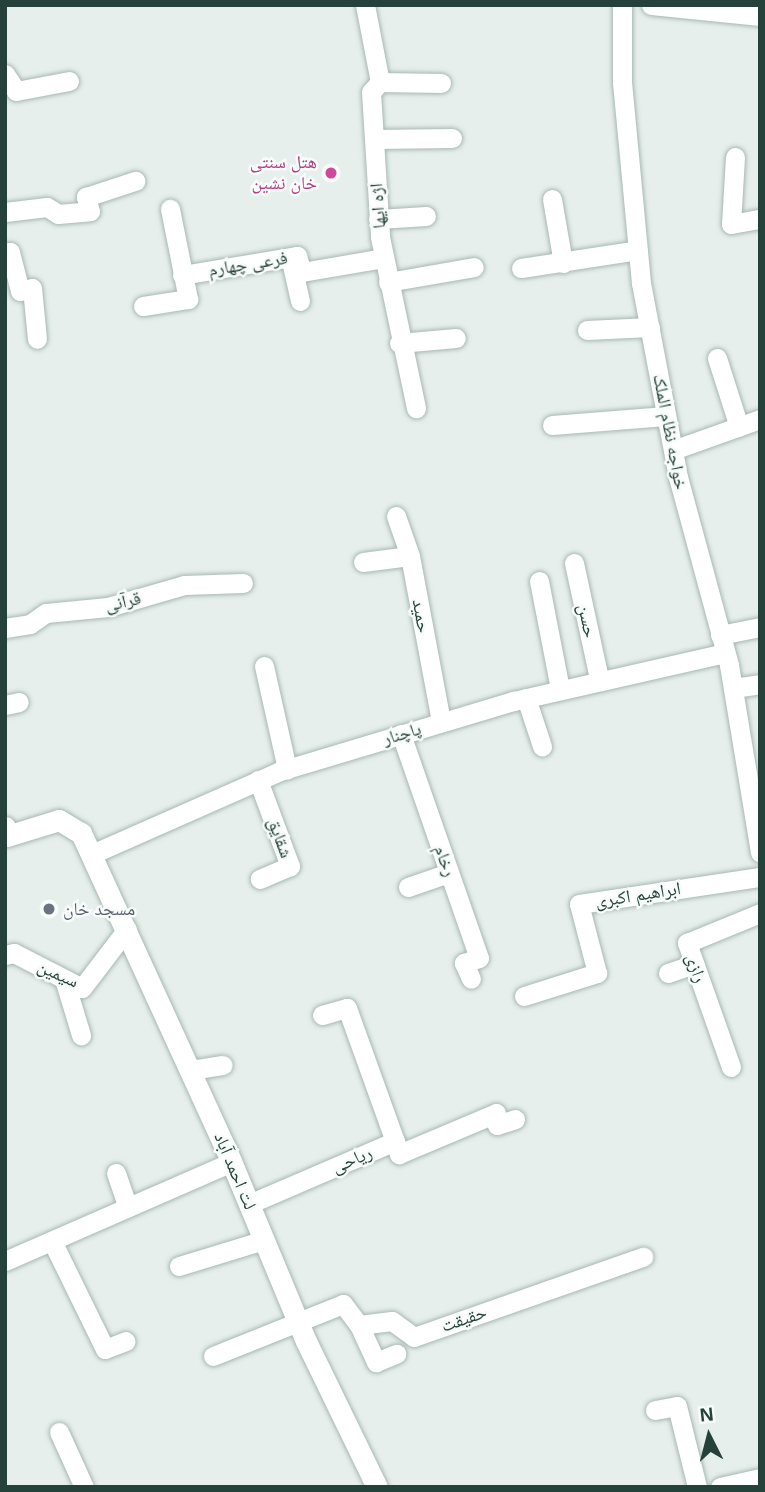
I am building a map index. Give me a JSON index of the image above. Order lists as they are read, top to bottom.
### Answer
{
  "streets": {
    "street": [
      "اژه ایها",
      "فرعی چهارم",
      "خواجه نظام الملک",
      "قرآنی",
      "حمید",
      "حسن",
      "پاچنار",
      "شقایق",
      "رخام",
      "ابراهیم اکبری",
      "رازی",
      "سیمین",
      "ریاحی",
      "لت احمد آباد",
      "حقیقت"
    ]
  },
  "crossings": [
    ["اژه ایها", "فرعی چهارم"],
    ["خواجه نظام الملک", "پاچنار"],
    ["حمید", "پاچنار"],
    ["حسن", "پاچنار"],
    ["پاچنار", "شقایق"],
    ["پاچنار", "رخام"],
    ["پاچنار", "لت احمد آباد"],
    ["سیمین", "لت احمد آباد"],
    ["ریاحی", "لت احمد آباد"]
  ],
  "places": ["هتل سنتی خان نشین", "مسجد خان"],
  "north": "top"
}
